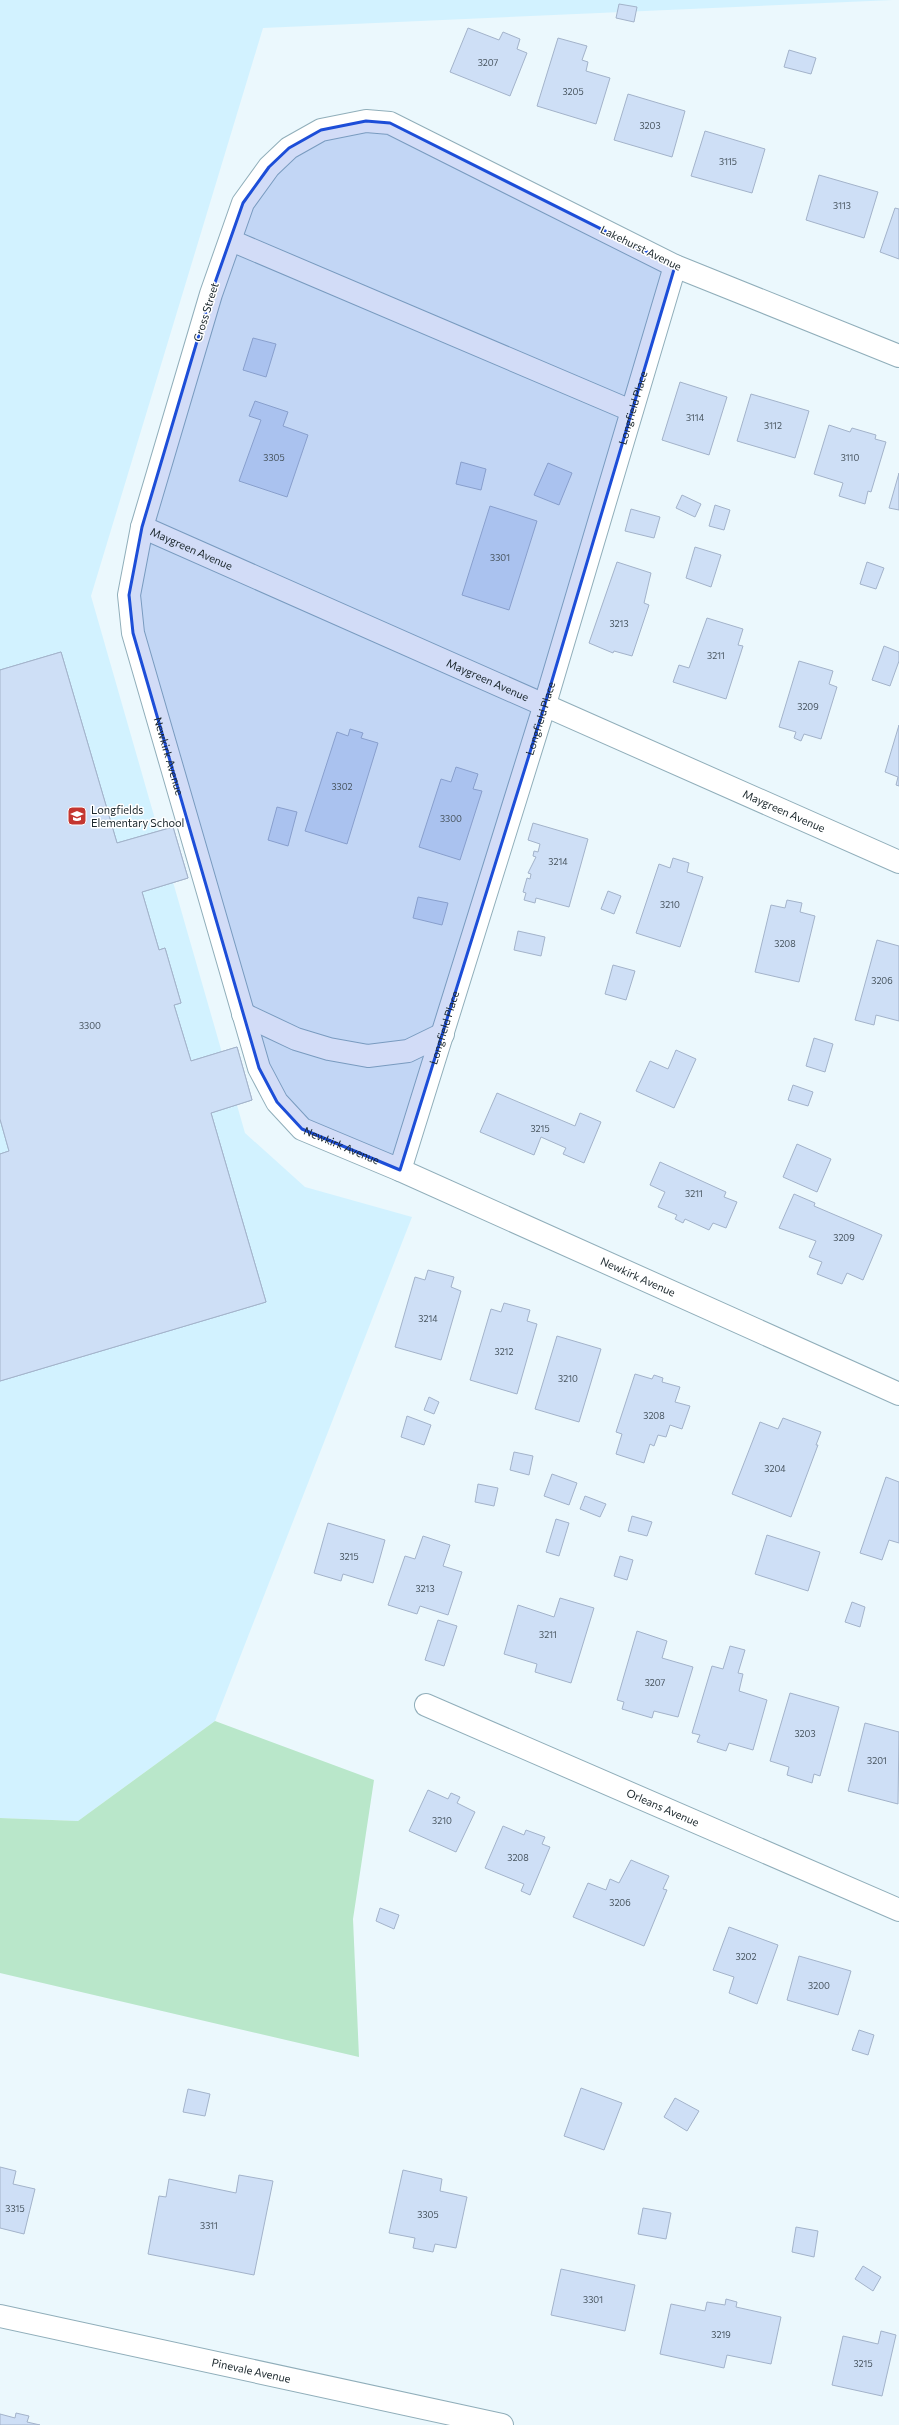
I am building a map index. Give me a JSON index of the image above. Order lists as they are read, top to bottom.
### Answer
{
  "streets": {
    "street": [
      "Lakehurst Avenue",
      "Cross Street",
      "Longfield Place",
      "Maygreen Avenue",
      "Newkirk Avenue",
      "Orleans Avenue",
      "Pinevale Avenue"
    ]
  },
  "crossings": [
    ["Lakehurst Avenue", "Cross Street"],
    ["Lakehurst Avenue", "Longfield Place"],
    ["Cross Street", "Maygreen Avenue"],
    ["Cross Street", "Newkirk Avenue"],
    ["Longfield Place", "Maygreen Avenue"],
    ["Longfield Place", "Newkirk Avenue"]
  ],
  "places": {
    "school or university": ["Longfields Elementary School"]
  },
  "house_numbers": [
    "3207",
    "3205",
    "3203",
    "3115",
    "3113",
    "3114",
    "3112",
    "3305",
    "3110",
    "3301",
    "3213",
    "3211",
    "3209",
    "3302",
    "3300",
    "3214",
    "3210",
    "3208",
    "3206",
    "3300",
    "3215",
    "3211",
    "3209",
    "3214",
    "3212",
    "3210",
    "3208",
    "3204",
    "3215",
    "3213",
    "3211",
    "3207",
    "3203",
    "3201",
    "3210",
    "3208",
    "3206",
    "3202",
    "3200",
    "3315",
    "3305",
    "3311",
    "3301",
    "3219",
    "3215"
  ]
}
